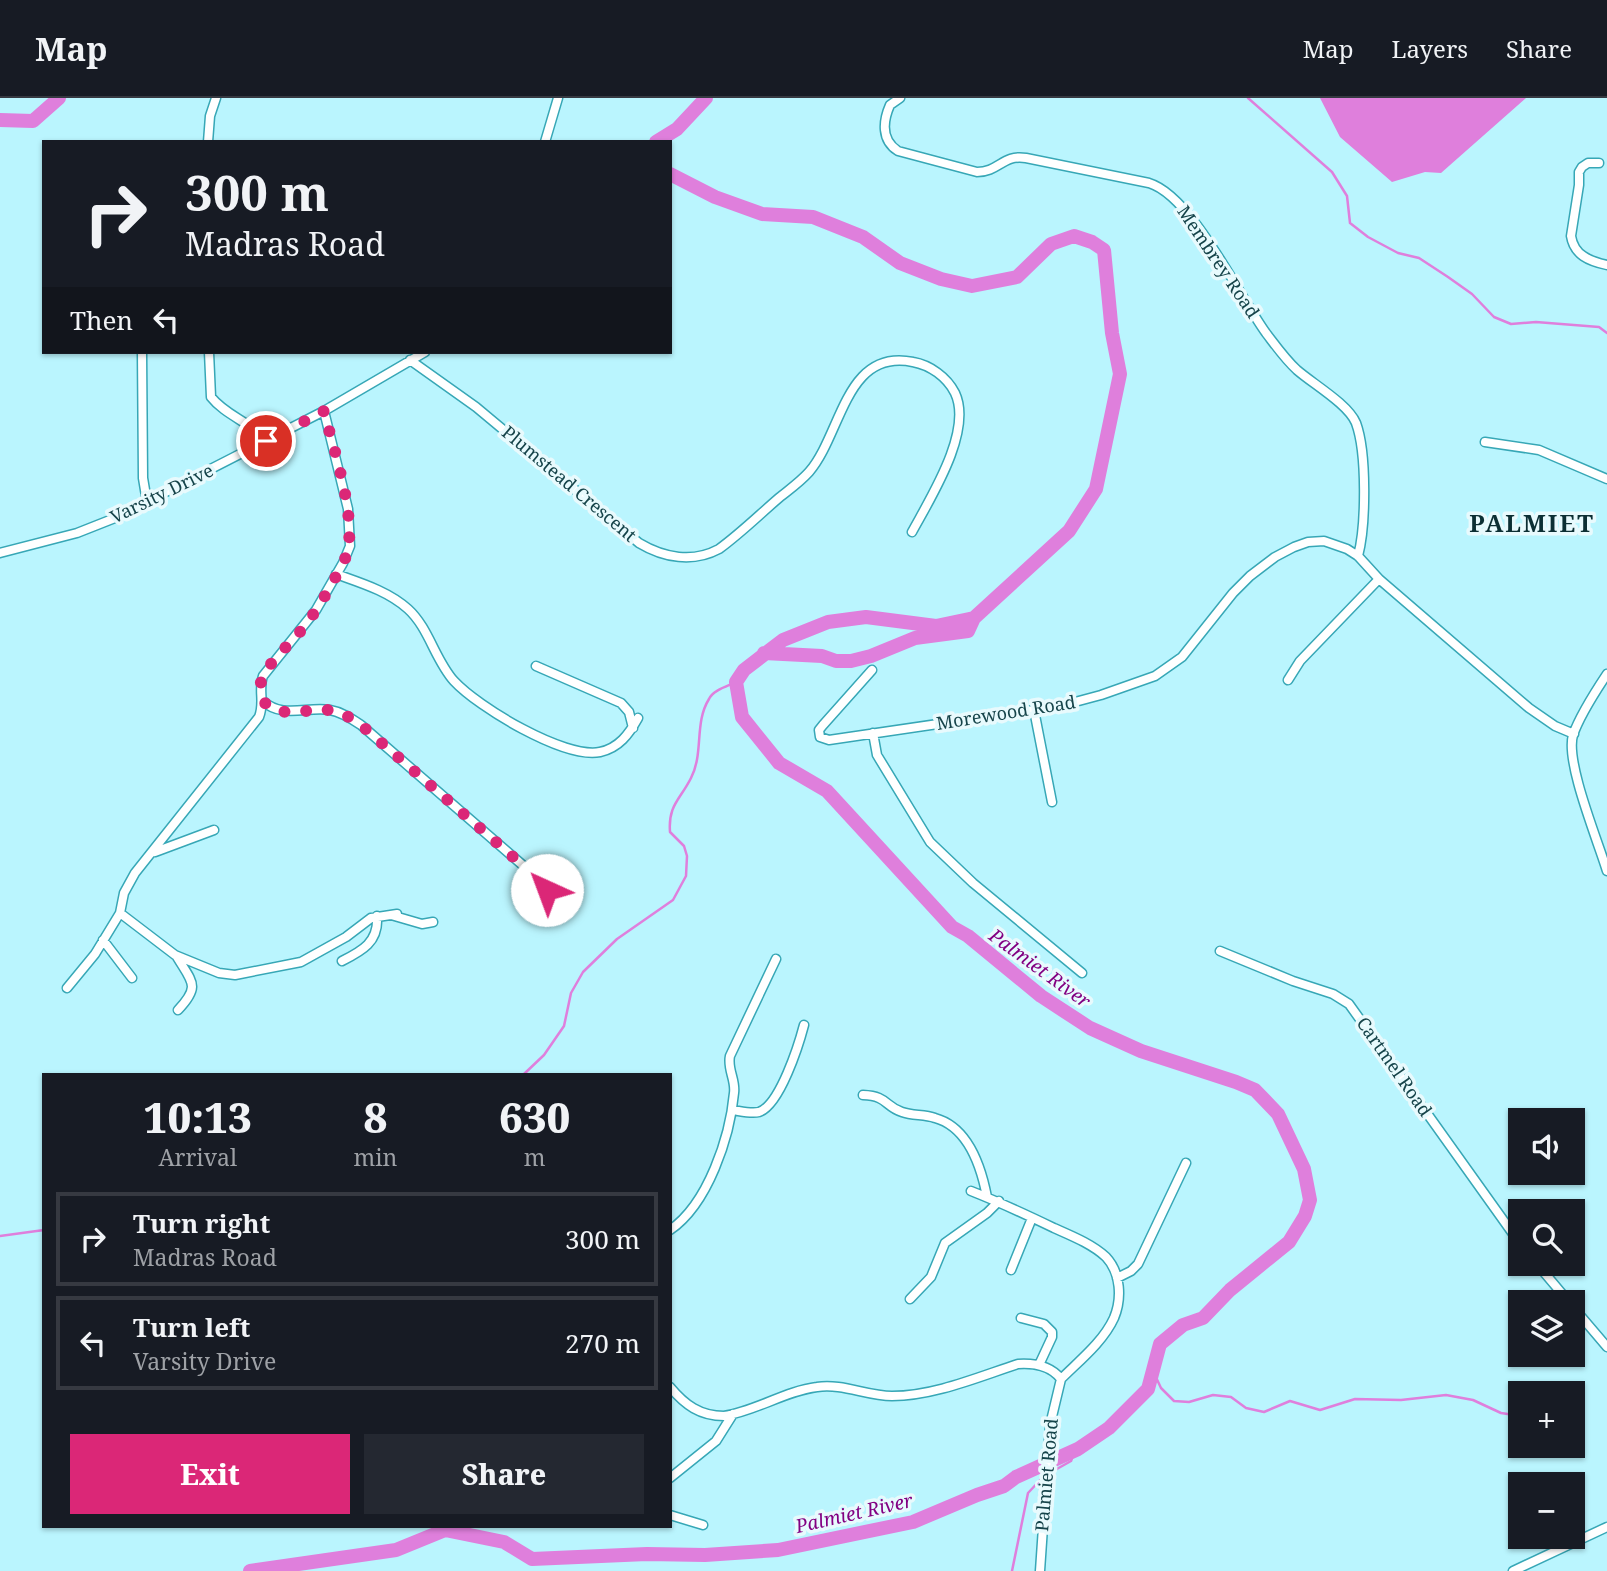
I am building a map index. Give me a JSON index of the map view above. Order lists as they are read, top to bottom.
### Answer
{
  "streets": {
    "street": [
      "Membrey Road",
      "Plumstead Crescent",
      "Varsity Drive",
      "Morewood Road",
      "Cartmel Road",
      "Palmiet Road"
    ]
  },
  "crossings": [
    ["Membrey Road", "Morewood Road"],
    ["Plumstead Crescent", "Varsity Drive"]
  ],
  "districts": ["PALMIET"],
  "water": ["Palmiet River"],
  "page": {
    "header": "Map",
    "nav": ["Map", "Layers", "Share"],
    "turn": ["300 m", "Madras Road"],
    "then": "Then",
    "eta": [
      "10:13",
      "Arrival",
      "8",
      "min",
      "630",
      "m"
    ],
    "map_buttons": ["+", "−"],
    "list": [
      {
        "name": "Turn right",
        "note": "Madras Road",
        "value": "300 m"
      },
      {
        "name": "Turn left",
        "note": "Varsity Drive",
        "value": "270 m"
      }
    ],
    "buttons": ["Exit", "Share"]
  }
}
